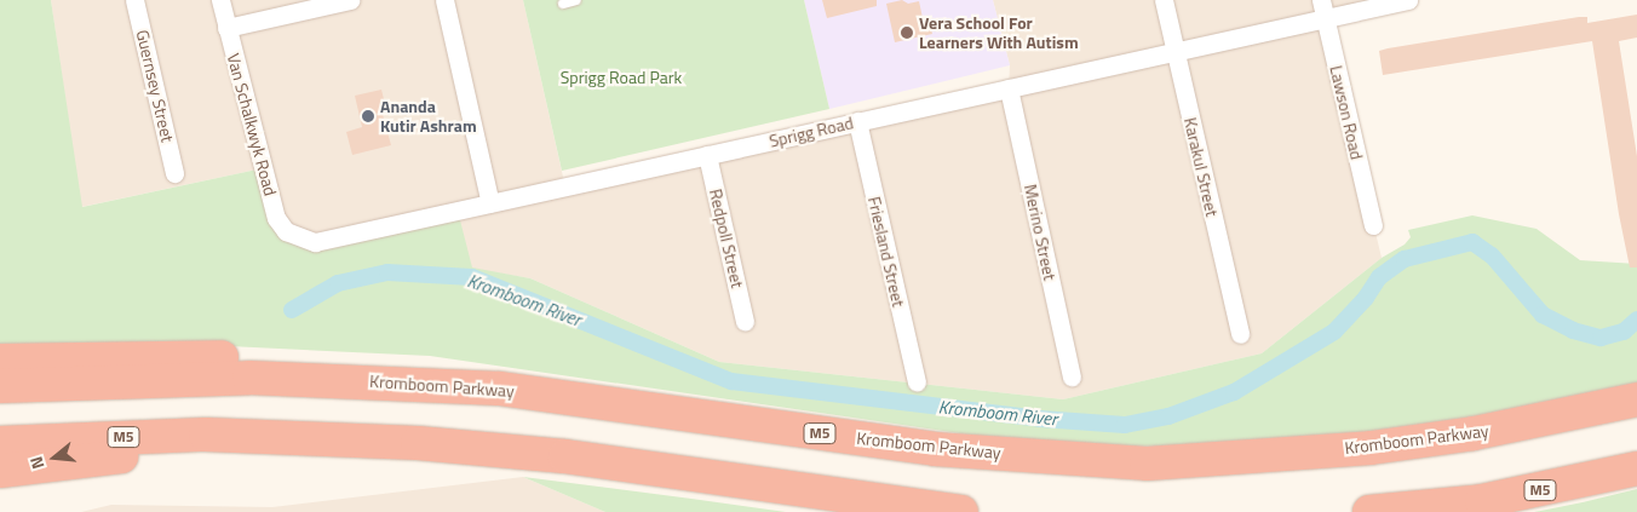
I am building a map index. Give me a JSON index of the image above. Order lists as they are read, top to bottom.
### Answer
{
  "streets": {
    "highway": ["Kromboom Parkway", "M5"],
    "street": [
      "Guernsey Street",
      "Lawson Road",
      "Van Schalkwyk Road",
      "Sprigg Road",
      "Karakul Street",
      "Merino Street",
      "Redpoll Street",
      "Friesland Street"
    ]
  },
  "crossings": [
    ["Lawson Road", "Sprigg Road"],
    ["Van Schalkwyk Road", "Sprigg Road"],
    ["Sprigg Road", "Karakul Street"],
    ["Sprigg Road", "Merino Street"],
    ["Sprigg Road", "Redpoll Street"],
    ["Sprigg Road", "Friesland Street"]
  ],
  "water": ["Kromboom River"],
  "parks": ["Sprigg Road Park"],
  "places": ["Vera School For Learners With Autism", "Ananda Kutir Ashram"],
  "north": "left"
}
